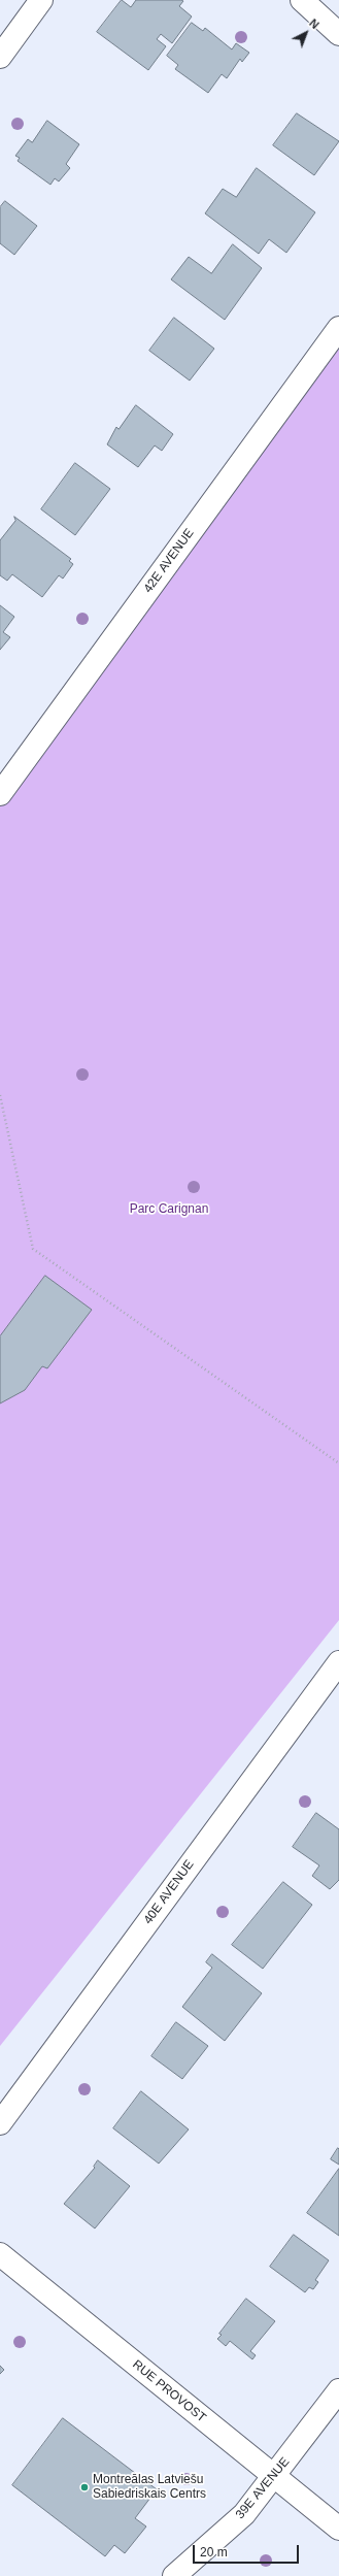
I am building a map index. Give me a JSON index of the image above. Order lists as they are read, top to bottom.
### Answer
{
  "streets": {
    "street": [
      "42E AVENUE",
      "40E AVENUE",
      "RUE PROVOST",
      "39E AVENUE"
    ]
  },
  "crossings": [
    ["RUE PROVOST", "39E AVENUE"]
  ],
  "parks": ["Parc Carignan"],
  "places": ["Montreālas Latviešu Sabiedriskais Centrs"],
  "scale_bar": "20 m",
  "north": "top right"
}
